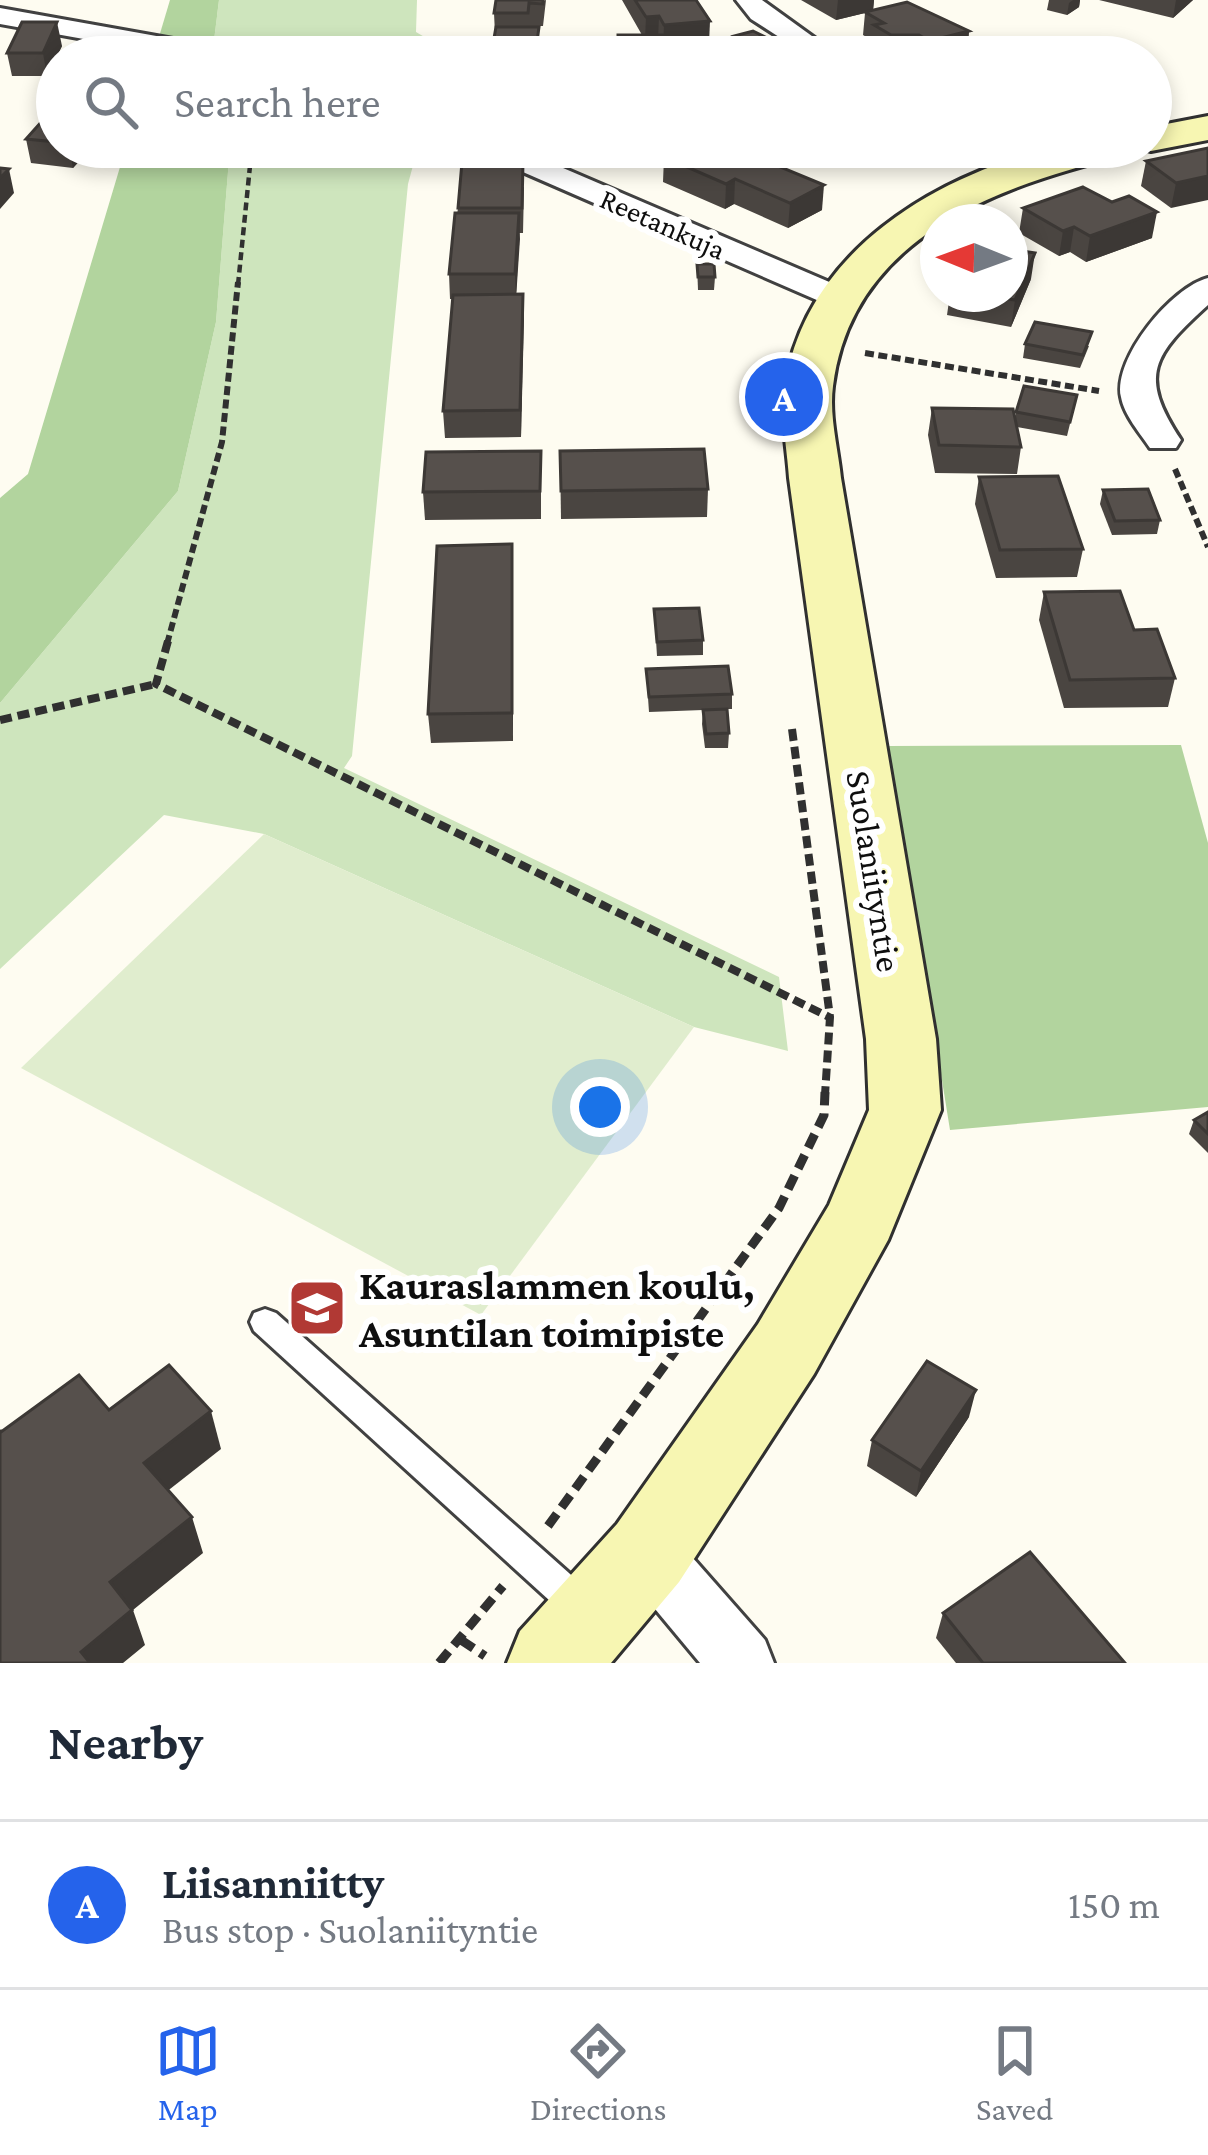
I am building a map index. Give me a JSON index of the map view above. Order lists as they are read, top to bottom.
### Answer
{
  "streets": {
    "street": ["Reetankuja", "Suolaniityntie"]
  },
  "crossings": [
    ["Reetankuja", "Suolaniityntie"]
  ],
  "places": {
    "school or university": ["Kauraslammen koulu, Asuntilan toimipiste"]
  },
  "north": "left",
  "page": {
    "search": "Search here",
    "pins": "A",
    "heading": "Nearby",
    "list": [
      {
        "mark": "A",
        "name": "Liisanniitty",
        "note": "Bus stop · Suolaniityntie",
        "value": "150 m"
      }
    ],
    "nav": ["Map", "Directions", "Saved"]
  }
}
